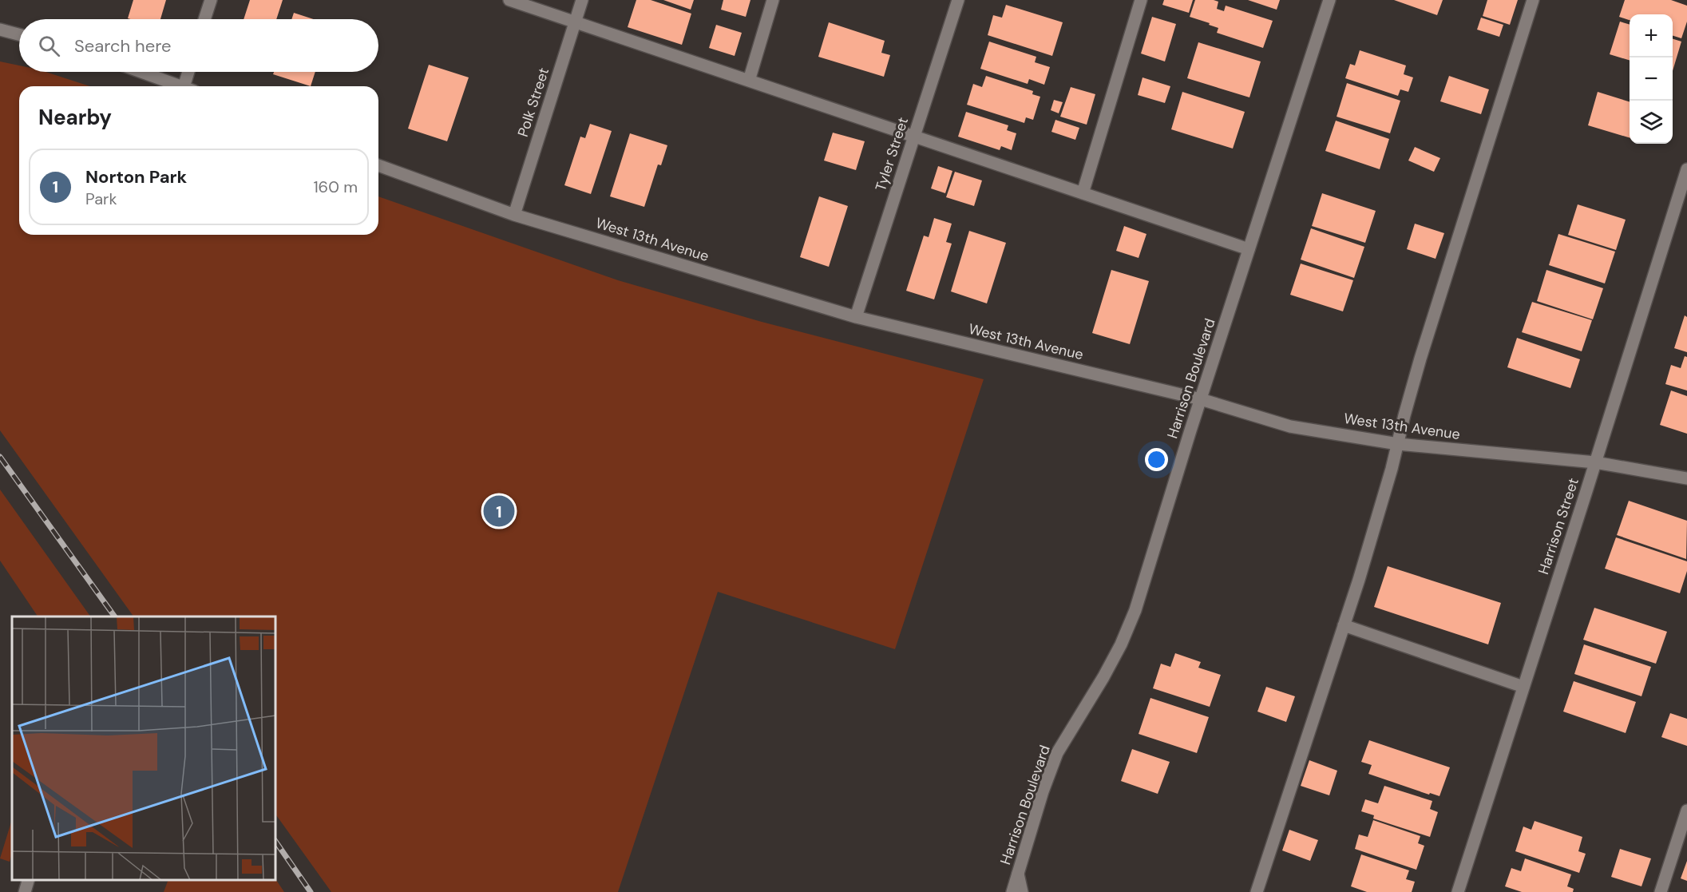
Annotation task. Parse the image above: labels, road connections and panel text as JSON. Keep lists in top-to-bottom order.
{
  "streets": {
    "street": [
      "Polk Street",
      "Tyler Street",
      "West 13th Avenue",
      "Harrison Boulevard",
      "Harrison Street"
    ]
  },
  "crossings": [
    ["Polk Street", "West 13th Avenue"],
    ["Tyler Street", "West 13th Avenue"],
    ["West 13th Avenue", "Harrison Boulevard"],
    ["West 13th Avenue", "Harrison Street"]
  ],
  "page": {
    "map_buttons": ["+", "−"],
    "search": "Search here",
    "heading": "Nearby",
    "list": [
      {
        "mark": "1",
        "name": "Norton Park",
        "note": "Park",
        "value": "160 m"
      }
    ],
    "pins": "1"
  }
}
